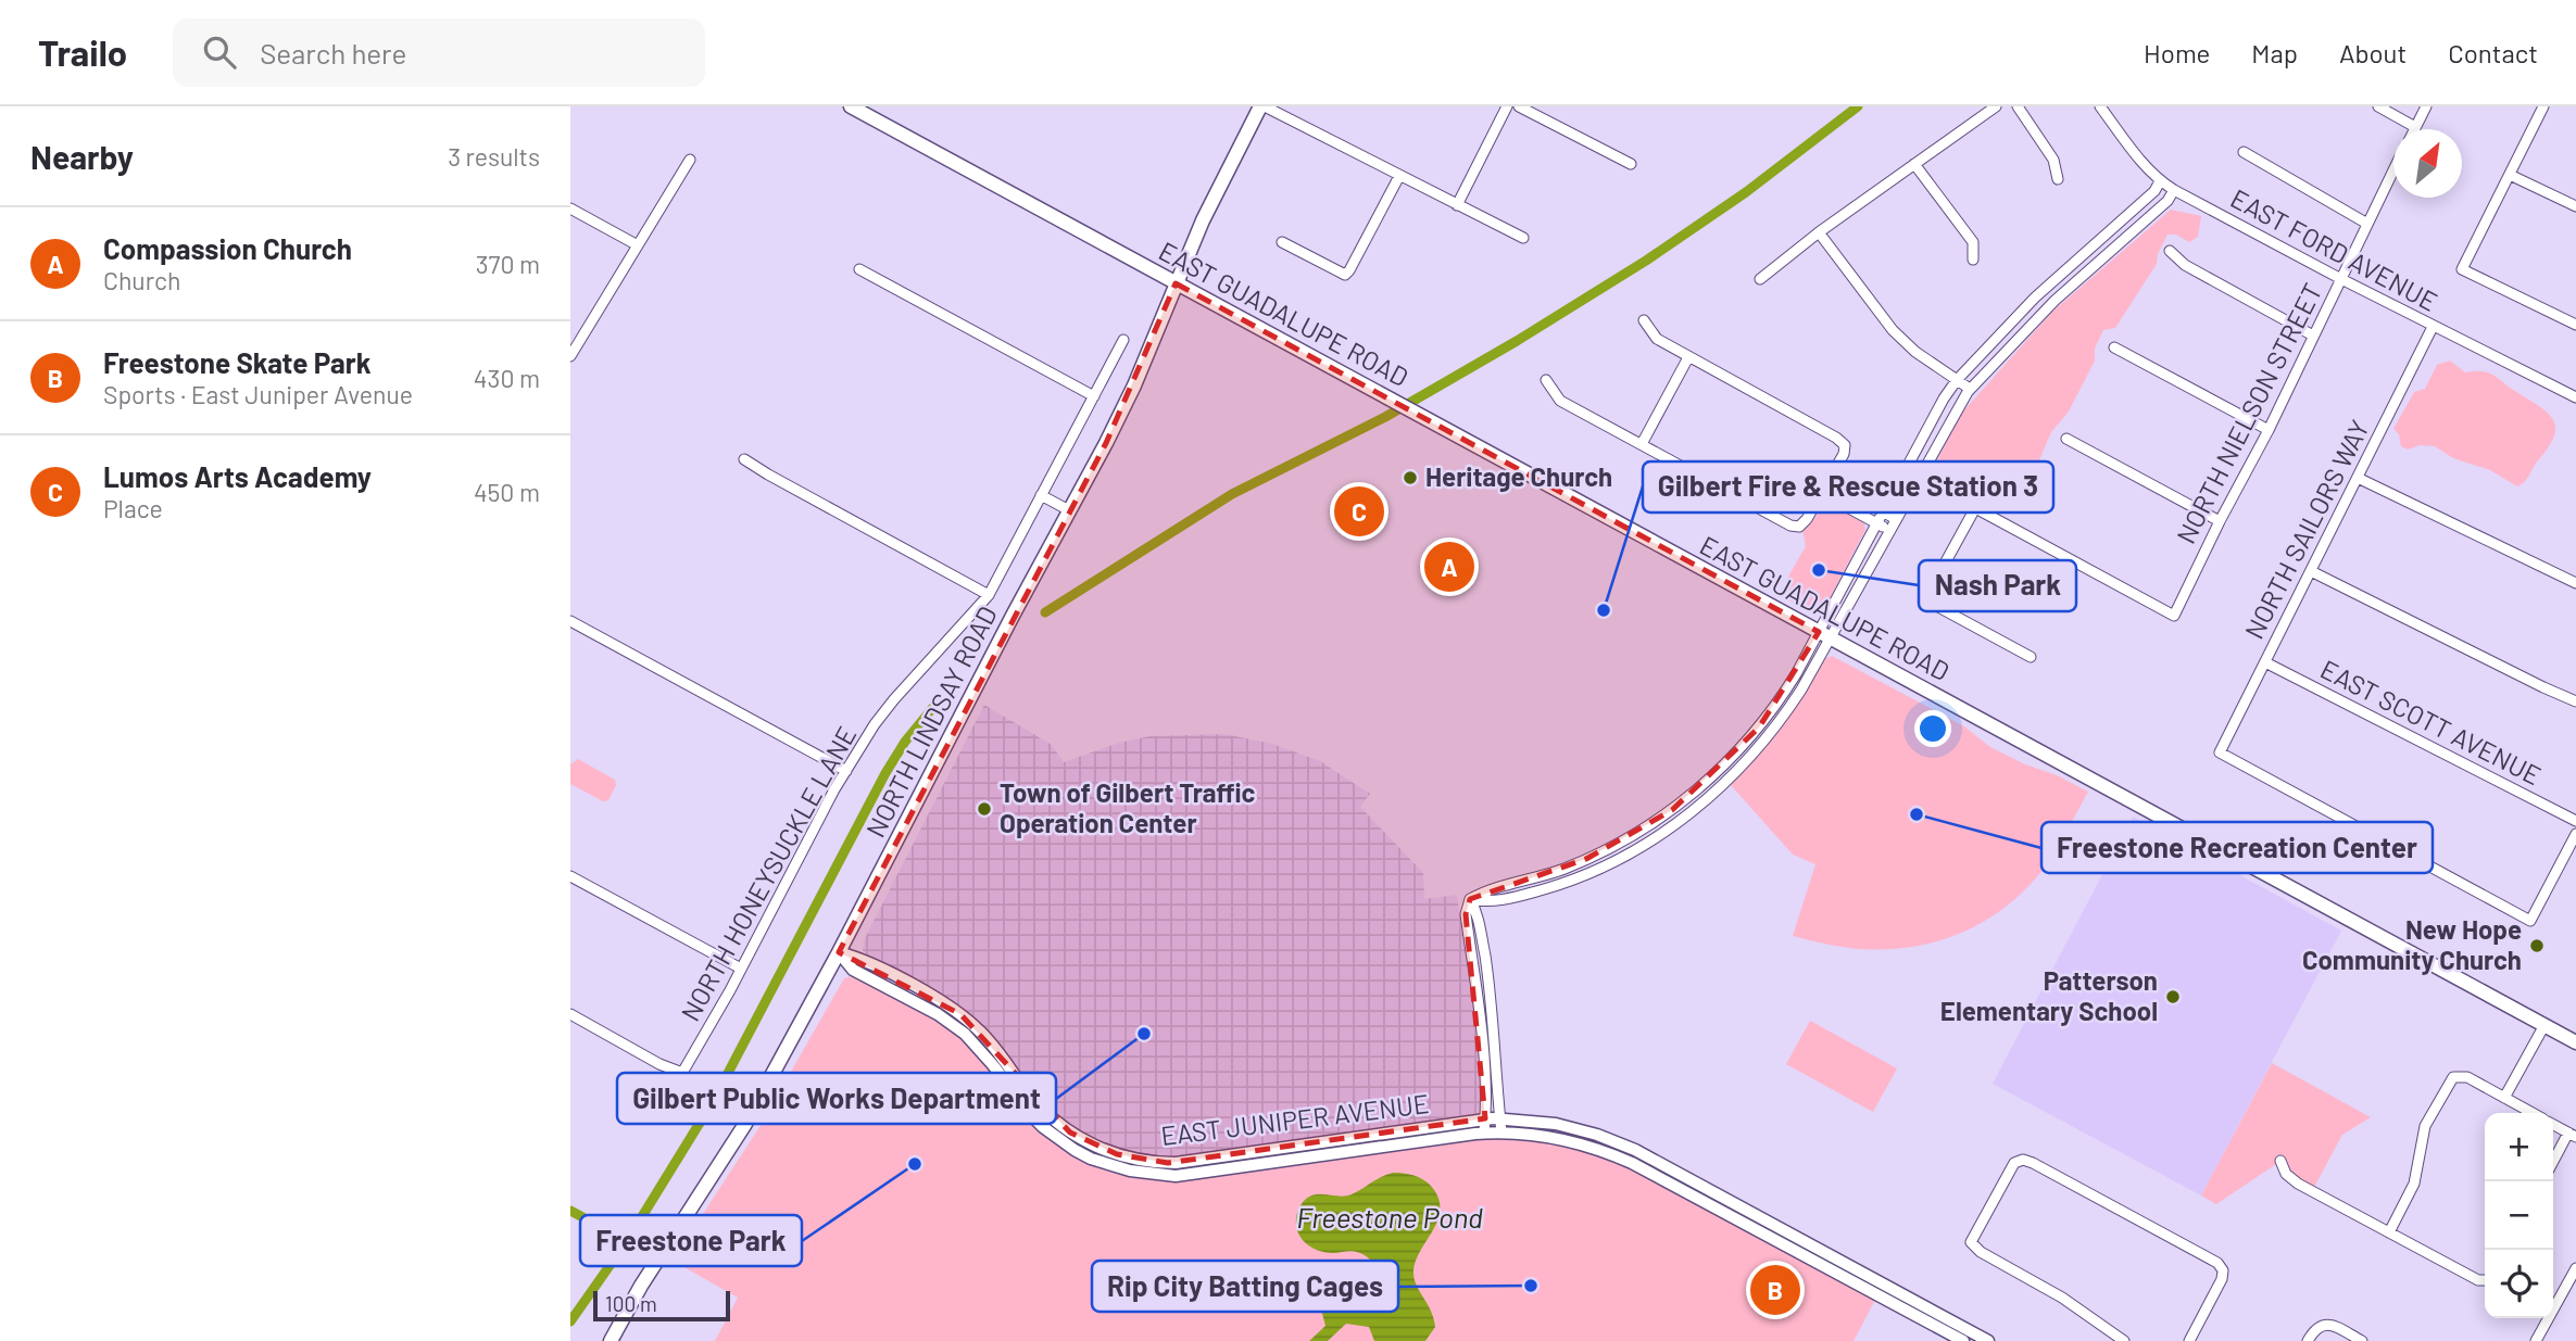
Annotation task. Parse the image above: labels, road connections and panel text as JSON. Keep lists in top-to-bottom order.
{
  "streets": {
    "main road": ["EAST GUADALUPE ROAD", "NORTH LINDSAY ROAD"],
    "street": [
      "EAST FORD AVENUE",
      "NORTH NIELSON STREET",
      "NORTH SAILORS WAY",
      "EAST SCOTT AVENUE",
      "NORTH HONEYSUCKLE LANE",
      "EAST JUNIPER AVENUE"
    ]
  },
  "crossings": [
    ["EAST FORD AVENUE", "NORTH NIELSON STREET"],
    ["EAST FORD AVENUE", "NORTH SAILORS WAY"],
    ["EAST GUADALUPE ROAD", "NORTH LINDSAY ROAD"],
    ["NORTH SAILORS WAY", "EAST SCOTT AVENUE"],
    ["NORTH LINDSAY ROAD", "EAST JUNIPER AVENUE"]
  ],
  "water": ["Freestone Pond"],
  "places": [
    "Heritage Church",
    "Nash Park",
    "Gilbert Fire & Rescue Station 3",
    "Town of Gilbert Traffic Operation Center",
    "Freestone Recreation Center",
    "New Hope Community Church",
    "Patterson Elementary School",
    "Gilbert Public Works Department",
    "Freestone Park",
    "Rip City Batting Cages"
  ],
  "scale_bar": "100 m",
  "north": "top right",
  "page": {
    "header": "Trailo",
    "search": "Search here",
    "nav": [
      "Home",
      "Map",
      "About",
      "Contact"
    ],
    "heading": ["Nearby", "3 results"],
    "list": [
      {
        "mark": "A",
        "name": "Compassion Church",
        "note": "Church",
        "value": "370 m"
      },
      {
        "mark": "B",
        "name": "Freestone Skate Park",
        "note": "Sports · East Juniper Avenue",
        "value": "430 m"
      },
      {
        "mark": "C",
        "name": "Lumos Arts Academy",
        "note": "Place",
        "value": "450 m"
      }
    ],
    "pins": ["C", "A", "B"],
    "map_buttons": ["+", "−"],
    "scale": "100 m"
  }
}
